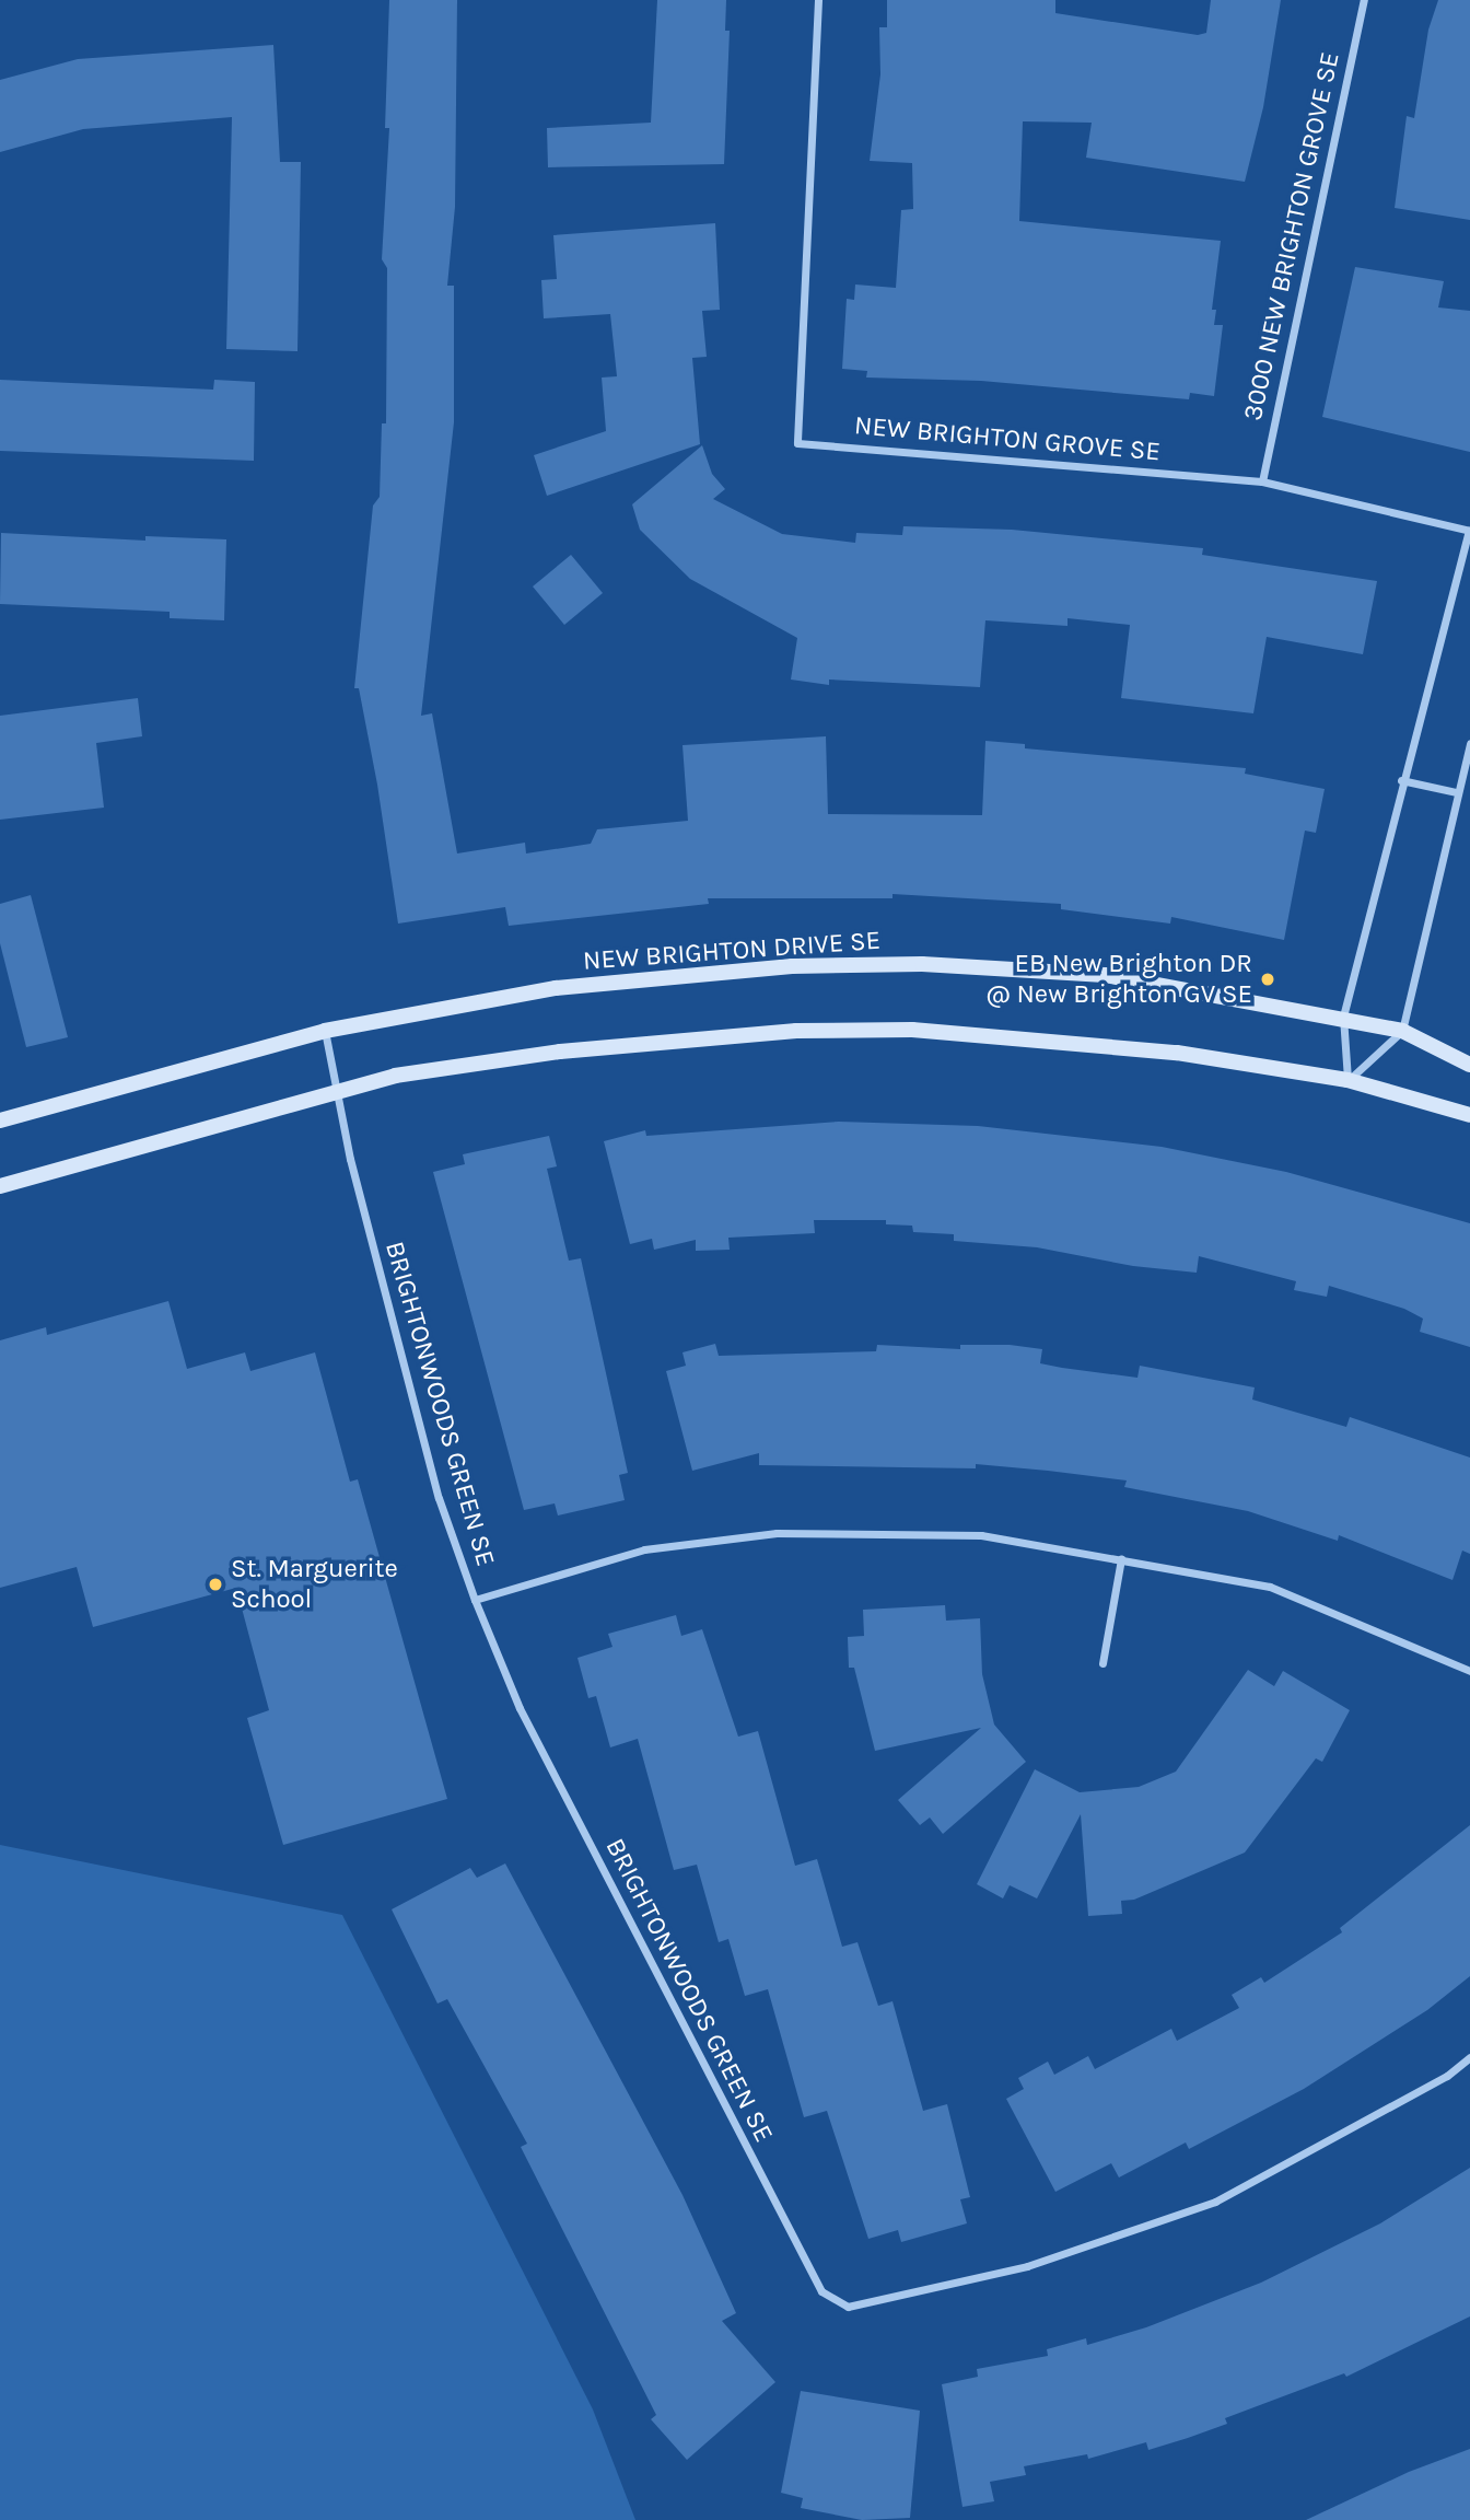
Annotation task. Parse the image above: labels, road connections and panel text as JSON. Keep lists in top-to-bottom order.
{
  "streets": {
    "street": [
      "3000 NEW BRIGHTON GROVE SE",
      "NEW BRIGHTON GROVE SE",
      "NEW BRIGHTON DRIVE SE",
      "BRIGHTONWOODS GREEN SE"
    ]
  },
  "crossings": [
    ["3000 NEW BRIGHTON GROVE SE", "NEW BRIGHTON GROVE SE"],
    ["NEW BRIGHTON GROVE SE", "NEW BRIGHTON DRIVE SE"],
    ["NEW BRIGHTON DRIVE SE", "BRIGHTONWOODS GREEN SE"]
  ],
  "places": ["EB New Brighton DR @ New Brighton GV SE", "St. Marguerite School"]
}
